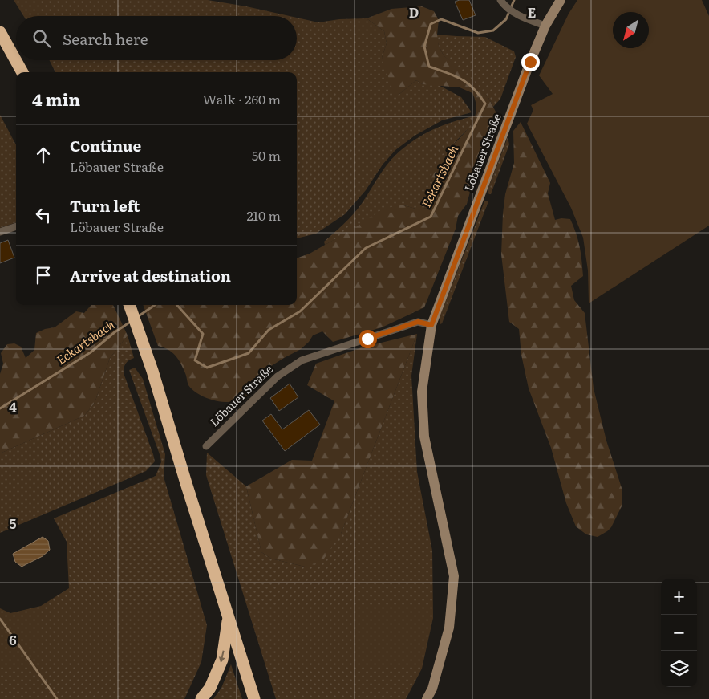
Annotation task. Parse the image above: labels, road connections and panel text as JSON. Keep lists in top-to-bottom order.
{
  "streets": {
    "main road": ["Löbauer Straße"]
  },
  "water": ["Eckartsbach"],
  "north": "bottom left",
  "page": {
    "search": "Search here",
    "heading": ["4 min", "Walk · 260 m"],
    "list": [
      ["Continue", "Löbauer Straße", "50 m"],
      ["Turn left", "Löbauer Straße", "210 m"],
      "Arrive at destination"
    ],
    "map_buttons": ["+", "−"]
  },
  "grid": {
    "columns": ["D", "E"],
    "rows": ["4", "5", "6"]
  }
}
